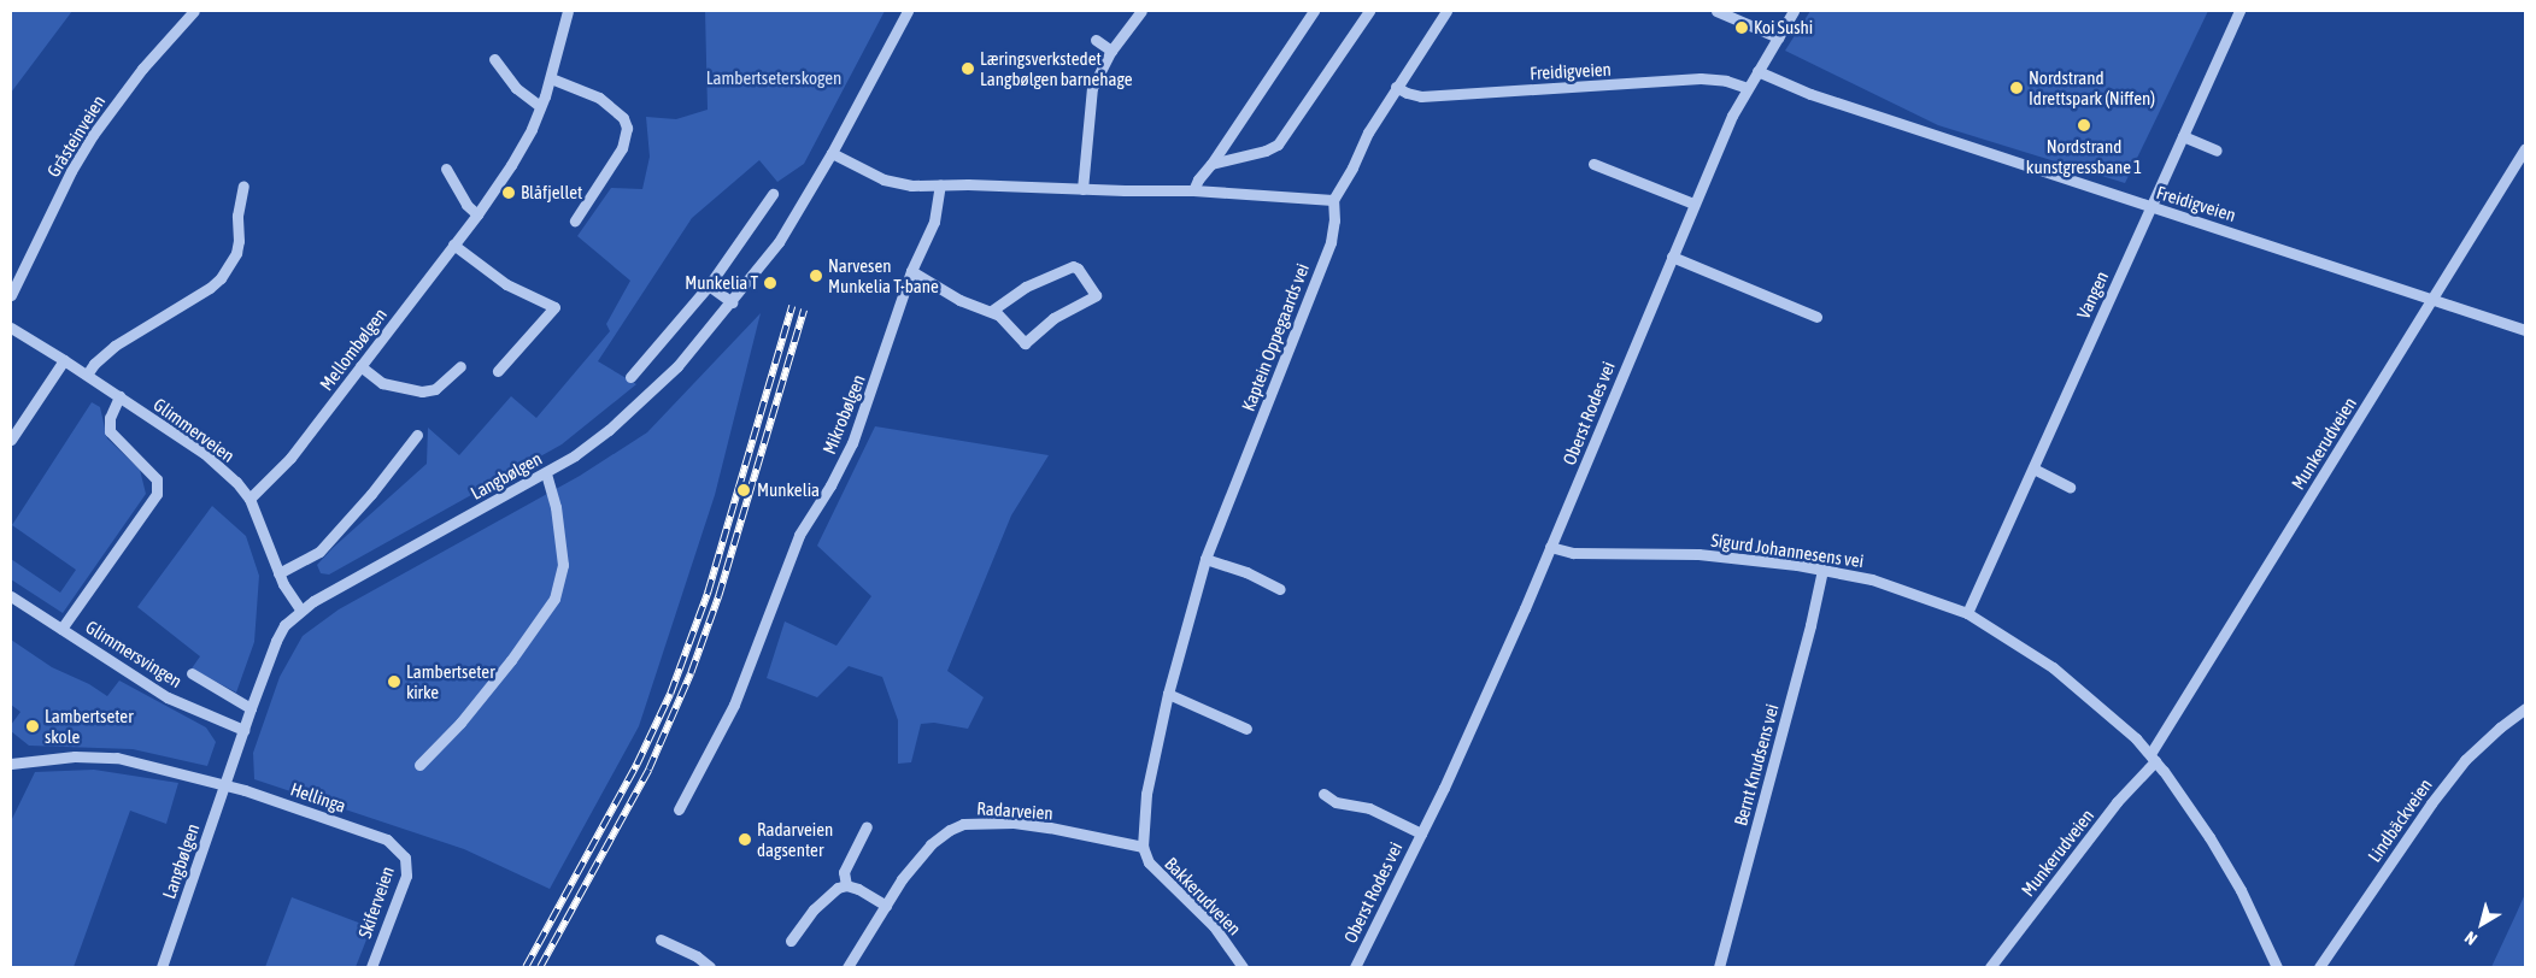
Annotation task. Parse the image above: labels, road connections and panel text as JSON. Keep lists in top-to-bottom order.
{
  "streets": {
    "street": [
      "Freidigveien",
      "Gråsteinveien",
      "Vangen",
      "Kaptein Oppegaards vei",
      "Mellombølgen",
      "Oberst Rodes vei",
      "Mikrobølgen",
      "Glimmerveien",
      "Munkerudveien",
      "Langbølgen",
      "Sigurd Johannesens vei",
      "Glimmersvingen",
      "Bernt Knudsens vei",
      "Hellinga",
      "Radarveien",
      "Lindbäckveien",
      "Bakkerudveien",
      "Skiferveien"
    ]
  },
  "crossings": [
    ["Freidigveien", "Vangen"],
    ["Freidigveien", "Kaptein Oppegaards vei"],
    ["Freidigveien", "Oberst Rodes vei"],
    ["Freidigveien", "Munkerudveien"],
    ["Vangen", "Sigurd Johannesens vei"],
    ["Kaptein Oppegaards vei", "Radarveien"],
    ["Kaptein Oppegaards vei", "Bakkerudveien"],
    ["Mellombølgen", "Glimmerveien"],
    ["Oberst Rodes vei", "Sigurd Johannesens vei"],
    ["Glimmerveien", "Langbølgen"],
    ["Munkerudveien", "Sigurd Johannesens vei"],
    ["Langbølgen", "Glimmersvingen"],
    ["Langbølgen", "Hellinga"],
    ["Sigurd Johannesens vei", "Bernt Knudsens vei"],
    ["Hellinga", "Skiferveien"],
    ["Radarveien", "Bakkerudveien"]
  ],
  "parks": ["Lambertseterskogen"],
  "places": [
    "Koi Sushi",
    "Læringsverkstedet Langbølgen barnehage",
    "Nordstrand Idrettspark (Niffen)",
    "Nordstrand kunstgressbane 1",
    "Blåfjellet",
    "Narvesen Munkelia T-bane",
    "Munkelia T",
    "Munkelia",
    "Lambertseter kirke",
    "Lambertseter skole",
    "Radarveien dagsenter"
  ],
  "north": "bottom left"
}
